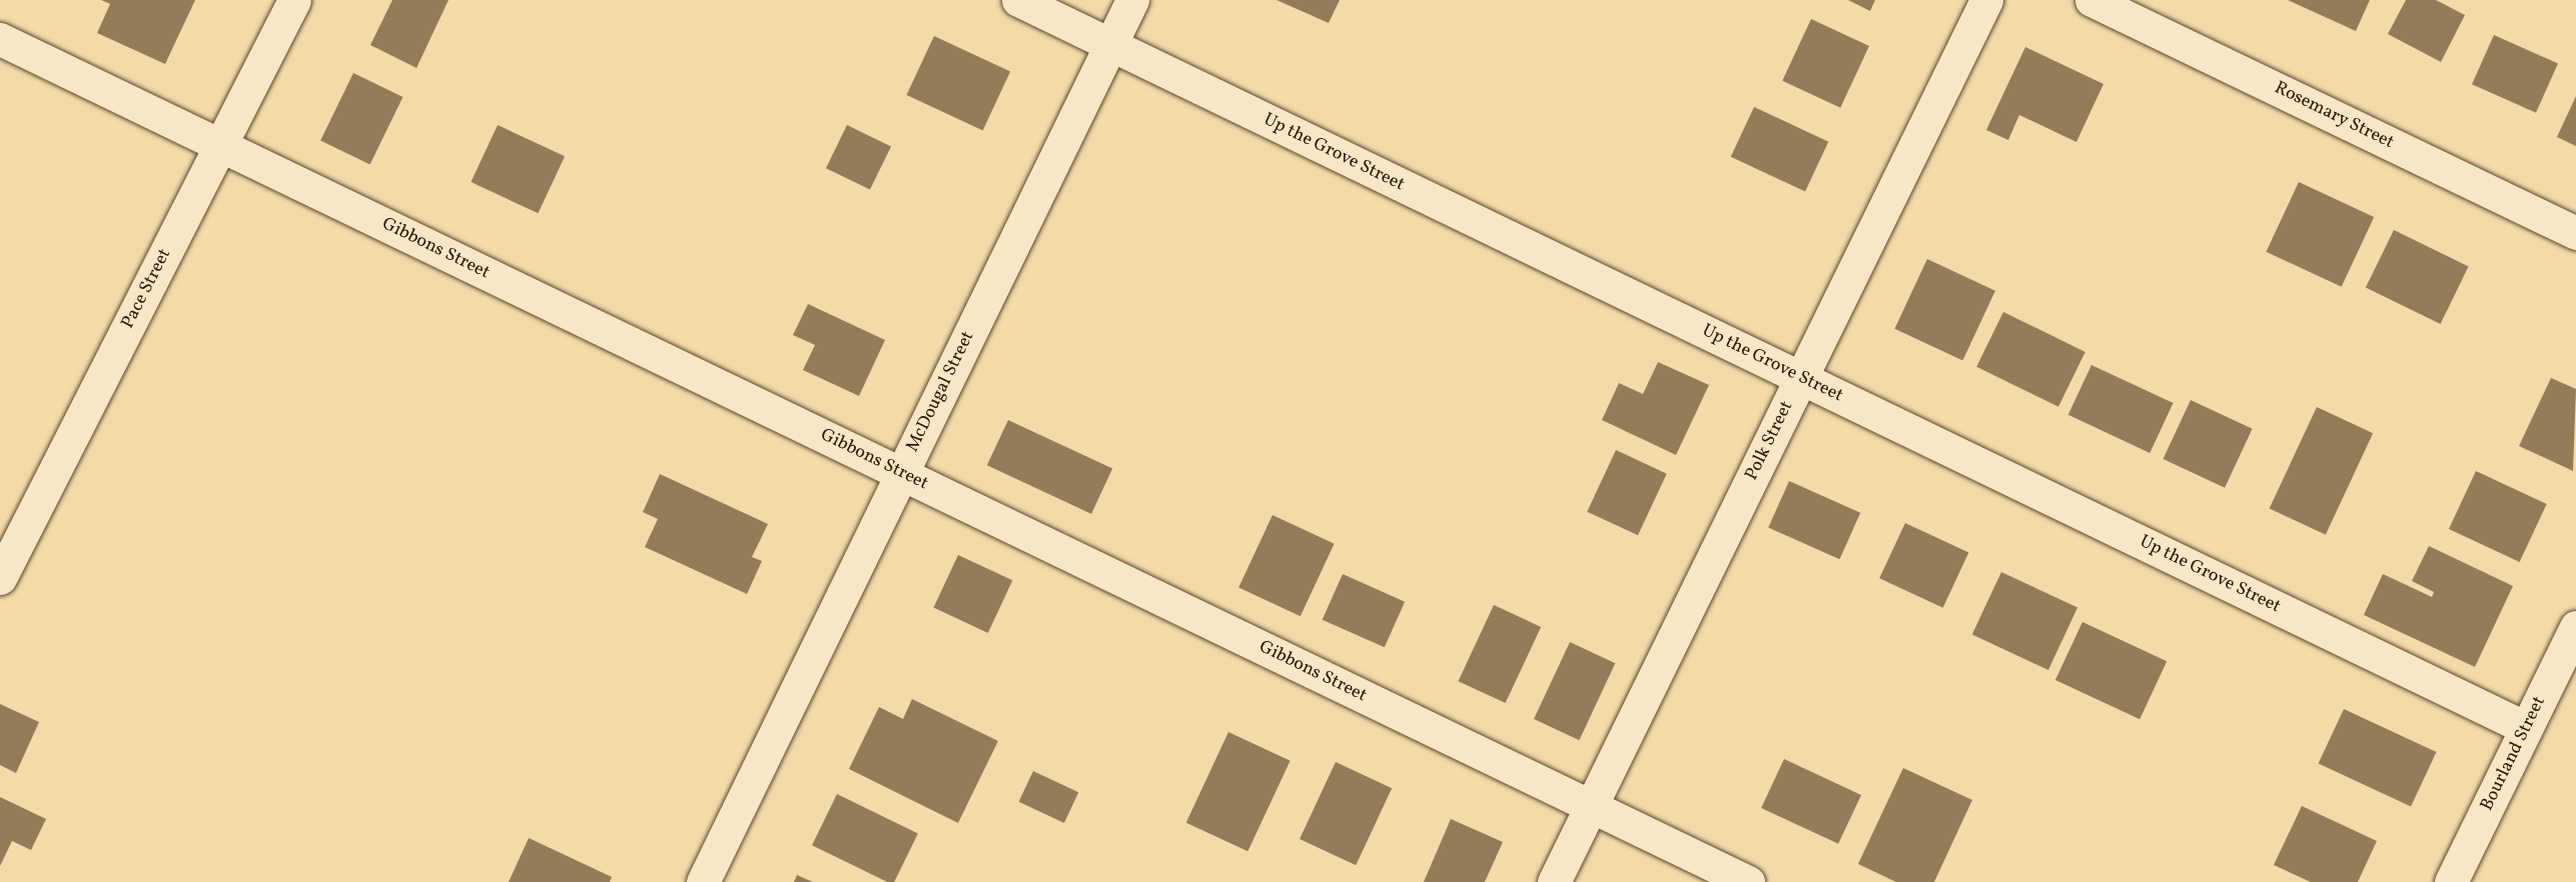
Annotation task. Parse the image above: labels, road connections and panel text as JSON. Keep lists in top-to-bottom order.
{
  "streets": {
    "street": [
      "Rosemary Street",
      "Up the Grove Street",
      "Gibbons Street",
      "Pace Street",
      "McDougal Street",
      "Polk Street",
      "Bourland Street"
    ]
  },
  "crossings": [
    ["Up the Grove Street", "McDougal Street"],
    ["Up the Grove Street", "Polk Street"],
    ["Up the Grove Street", "Bourland Street"],
    ["Gibbons Street", "Pace Street"],
    ["Gibbons Street", "McDougal Street"],
    ["Gibbons Street", "Polk Street"]
  ]
}
